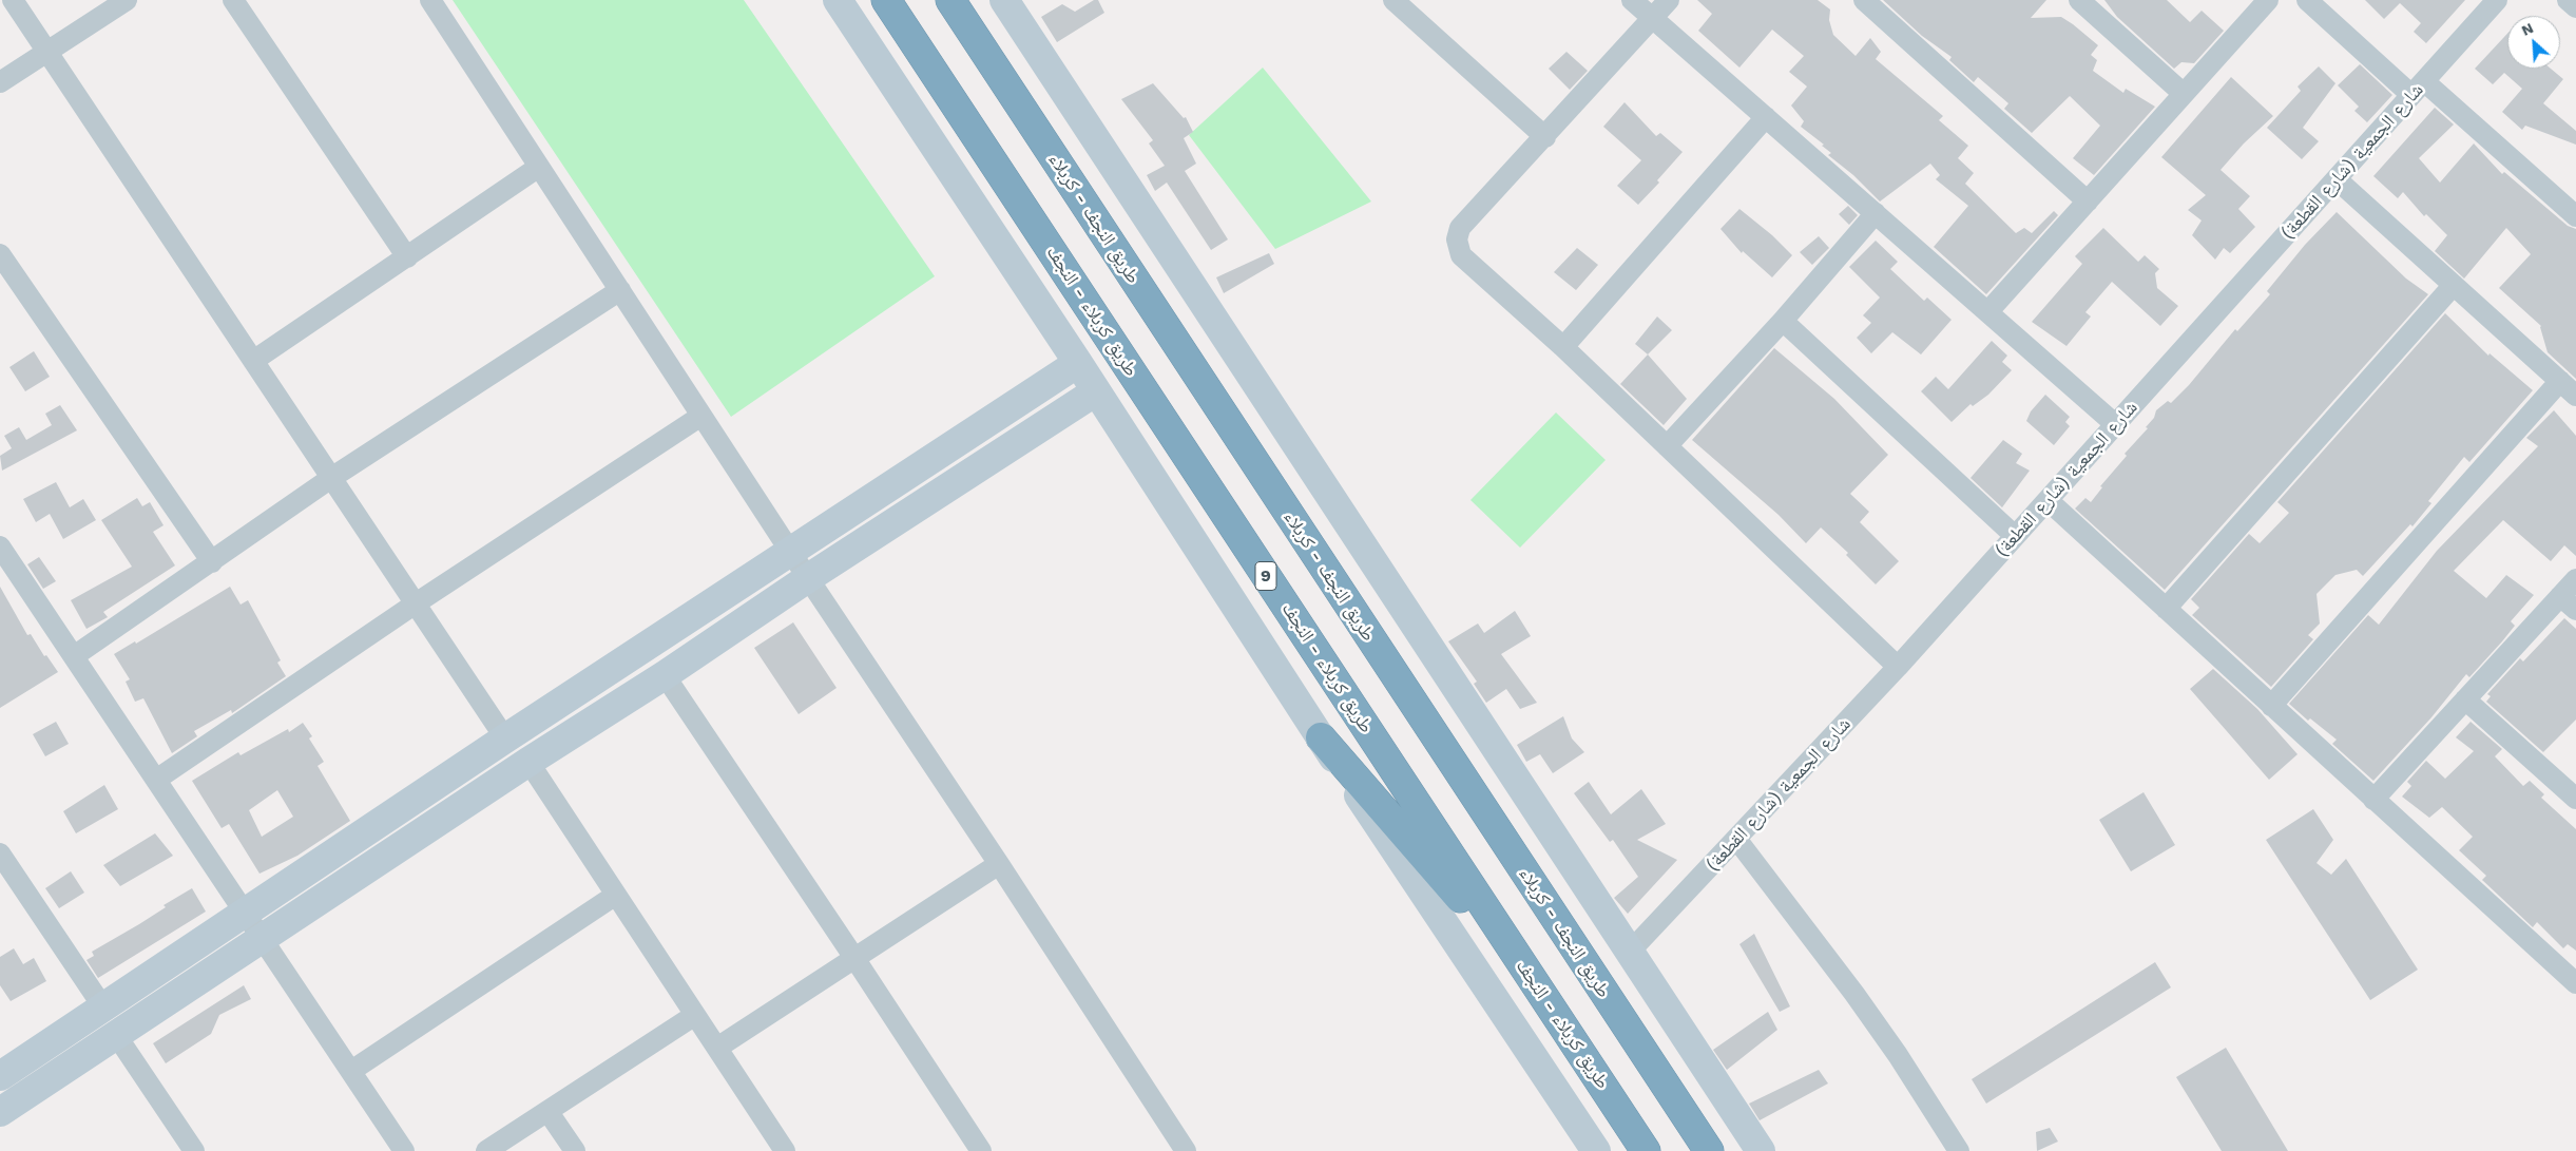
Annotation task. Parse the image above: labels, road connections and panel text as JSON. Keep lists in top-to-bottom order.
{
  "streets": {
    "highway": ["طريق النجف - کربلاء", "طريق کربلاء - النجف", "9"],
    "street": ["شارع الجمعية (شارع القطعة)"]
  },
  "north": "top left"
}
